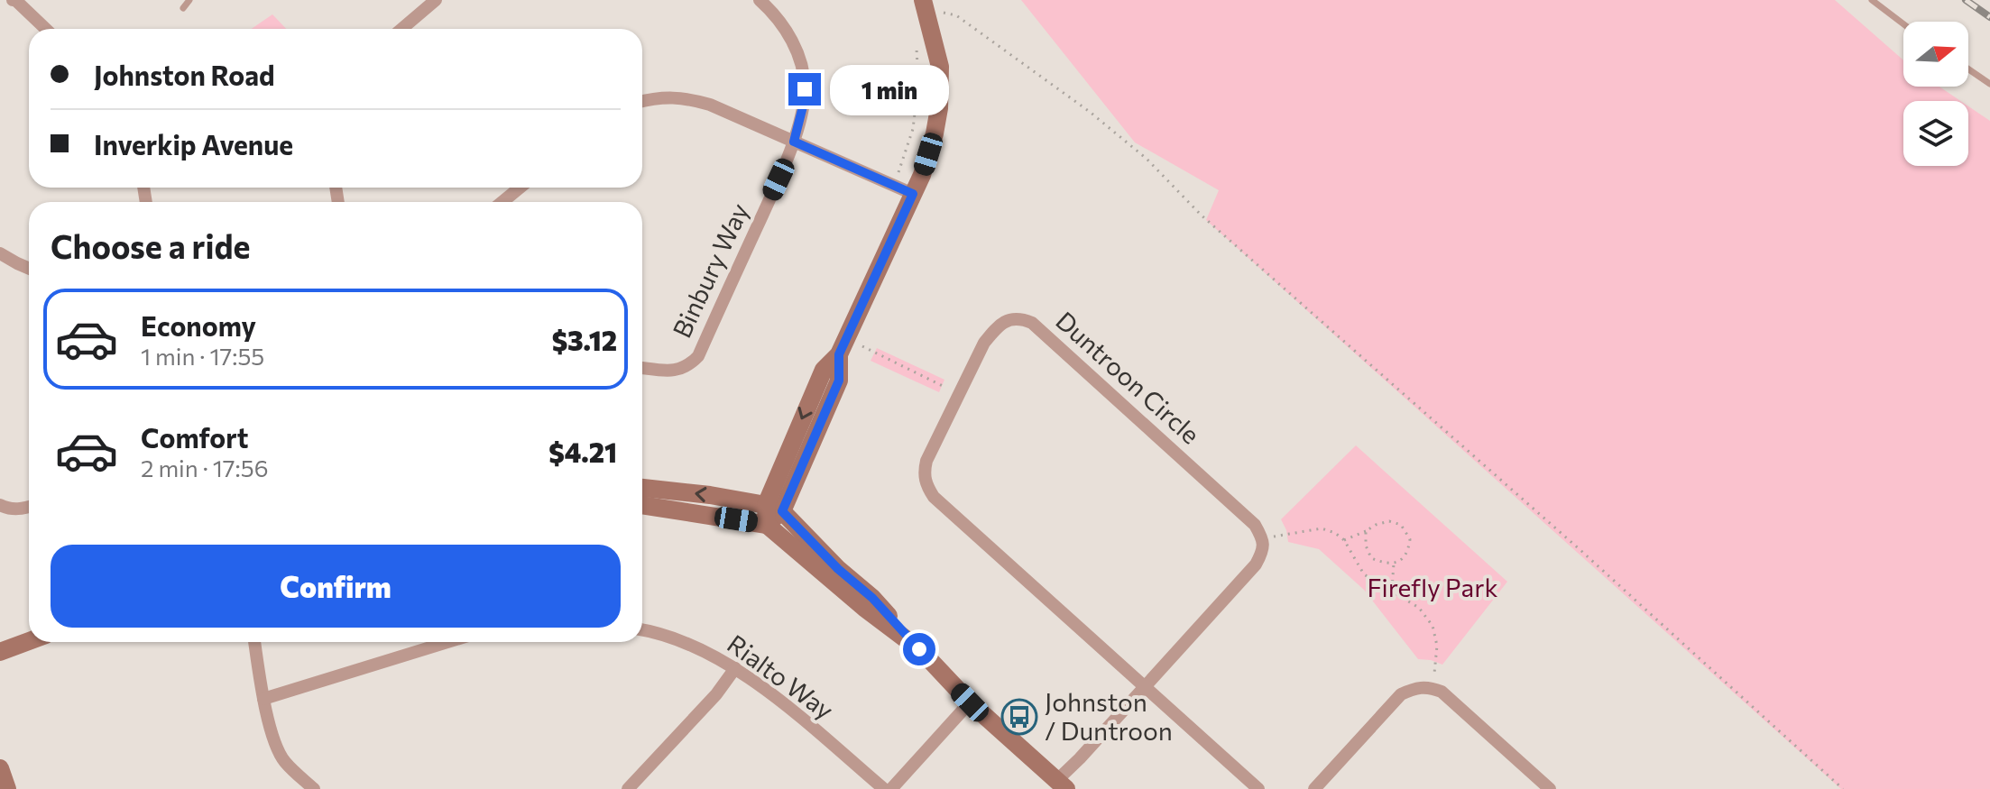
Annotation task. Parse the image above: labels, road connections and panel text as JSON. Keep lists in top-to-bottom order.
{
  "streets": {
    "street": ["Binbury Way", "Duntroon Circle", "Rialto Way"]
  },
  "parks": ["Firefly Park"],
  "places": {
    "bus stop": ["Johnston / Duntroon"]
  },
  "north": "right",
  "page": {
    "banner": ["Johnston Road", "Inverkip Avenue"],
    "bubble": "1 min",
    "heading": "Choose a ride",
    "list": [
      {
        "name": "Economy",
        "note": "1 min · 17:55",
        "value": "$3.12"
      },
      {
        "name": "Comfort",
        "note": "2 min · 17:56",
        "value": "$4.21"
      }
    ],
    "buttons": "Confirm"
  }
}
